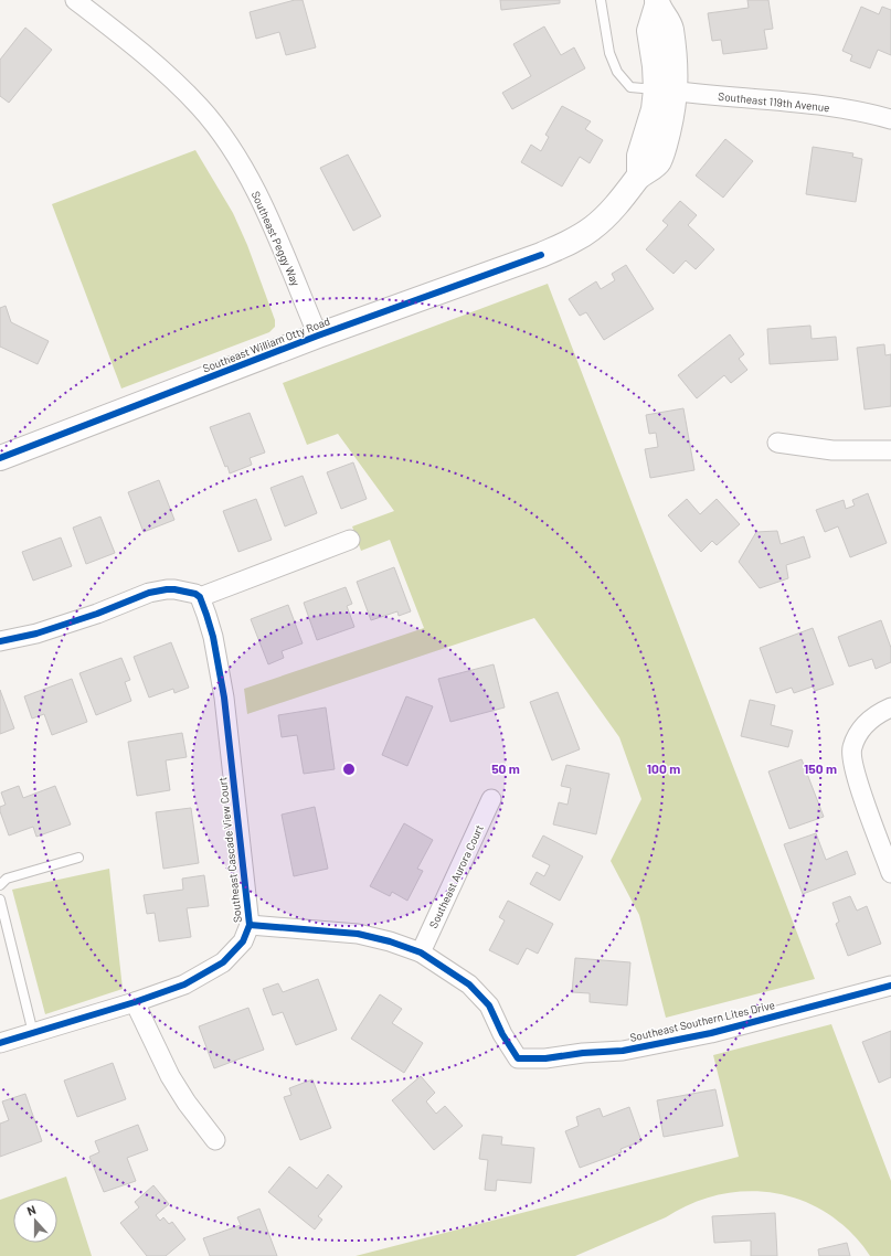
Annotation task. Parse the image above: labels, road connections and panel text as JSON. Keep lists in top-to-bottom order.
{
  "streets": {
    "street": [
      "Southeast 119th Avenue",
      "Southeast Peggy Way",
      "Southeast William Otty Road",
      "Southeast Cascade View Court",
      "Southeast Aurora Court",
      "Southeast Southern Lites Drive"
    ]
  },
  "crossings": [
    ["Southeast 119th Avenue", "Southeast William Otty Road"],
    ["Southeast Peggy Way", "Southeast William Otty Road"],
    ["Southeast Cascade View Court", "Southeast Southern Lites Drive"],
    ["Southeast Aurora Court", "Southeast Southern Lites Drive"]
  ],
  "north": "top",
  "rings": ["50 m", "100 m", "150 m"]
}
